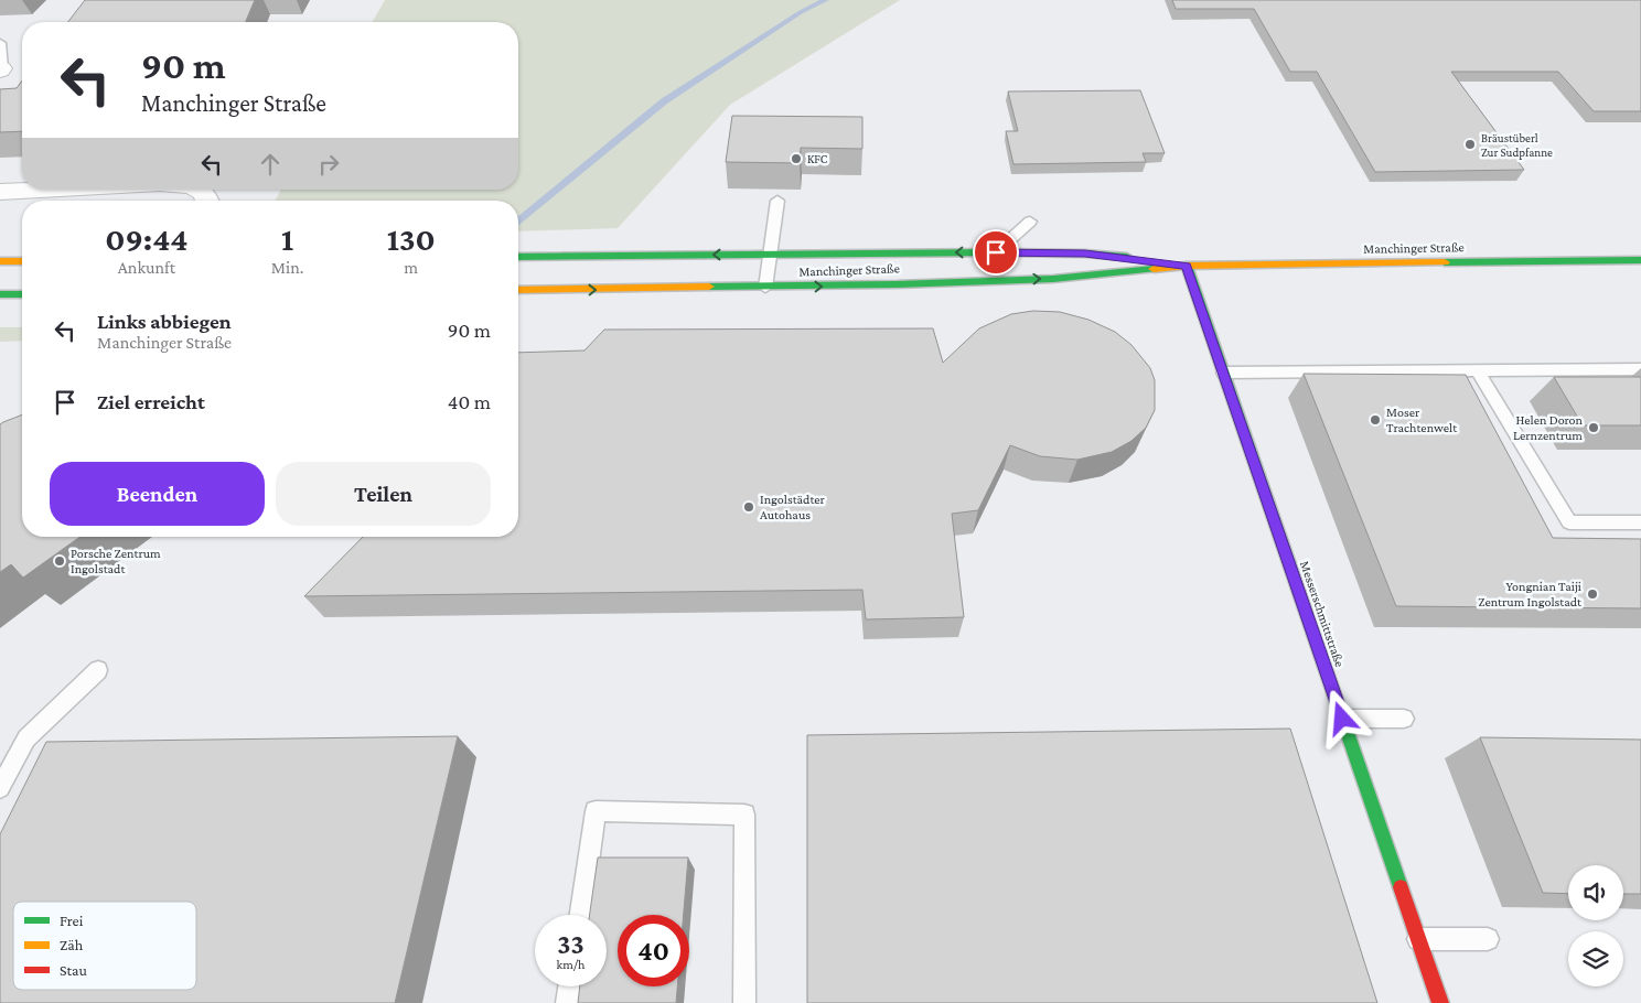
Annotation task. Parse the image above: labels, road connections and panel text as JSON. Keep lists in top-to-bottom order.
{
  "streets": {
    "main road": ["Manchinger Straße", "Messerschmittstraße"]
  },
  "crossings": [
    ["Manchinger Straße", "Messerschmittstraße"]
  ],
  "places": [
    "Bräustüberl Zur Sudpfanne",
    "KFC",
    "Moser Trachtenwelt",
    "Helen Doron Lernzentrum",
    "Ingolstädter Autohaus",
    "Porsche Zentrum Ingolstadt",
    "Yongnian Taiji Zentrum Ingolstadt"
  ],
  "legend": ["Frei", "Zäh", "Stau"],
  "page": {
    "turn": ["90 m", "Manchinger Straße"],
    "eta": [
      "09:44",
      "Ankunft",
      "1",
      "Min.",
      "130",
      "m"
    ],
    "list": [
      {
        "name": "Links abbiegen",
        "note": "Manchinger Straße",
        "value": "90 m"
      },
      {
        "name": "Ziel erreicht",
        "value": "40 m"
      }
    ],
    "buttons": ["Beenden", "Teilen"],
    "speed": "33 km/h",
    "limit": "40"
  }
}
